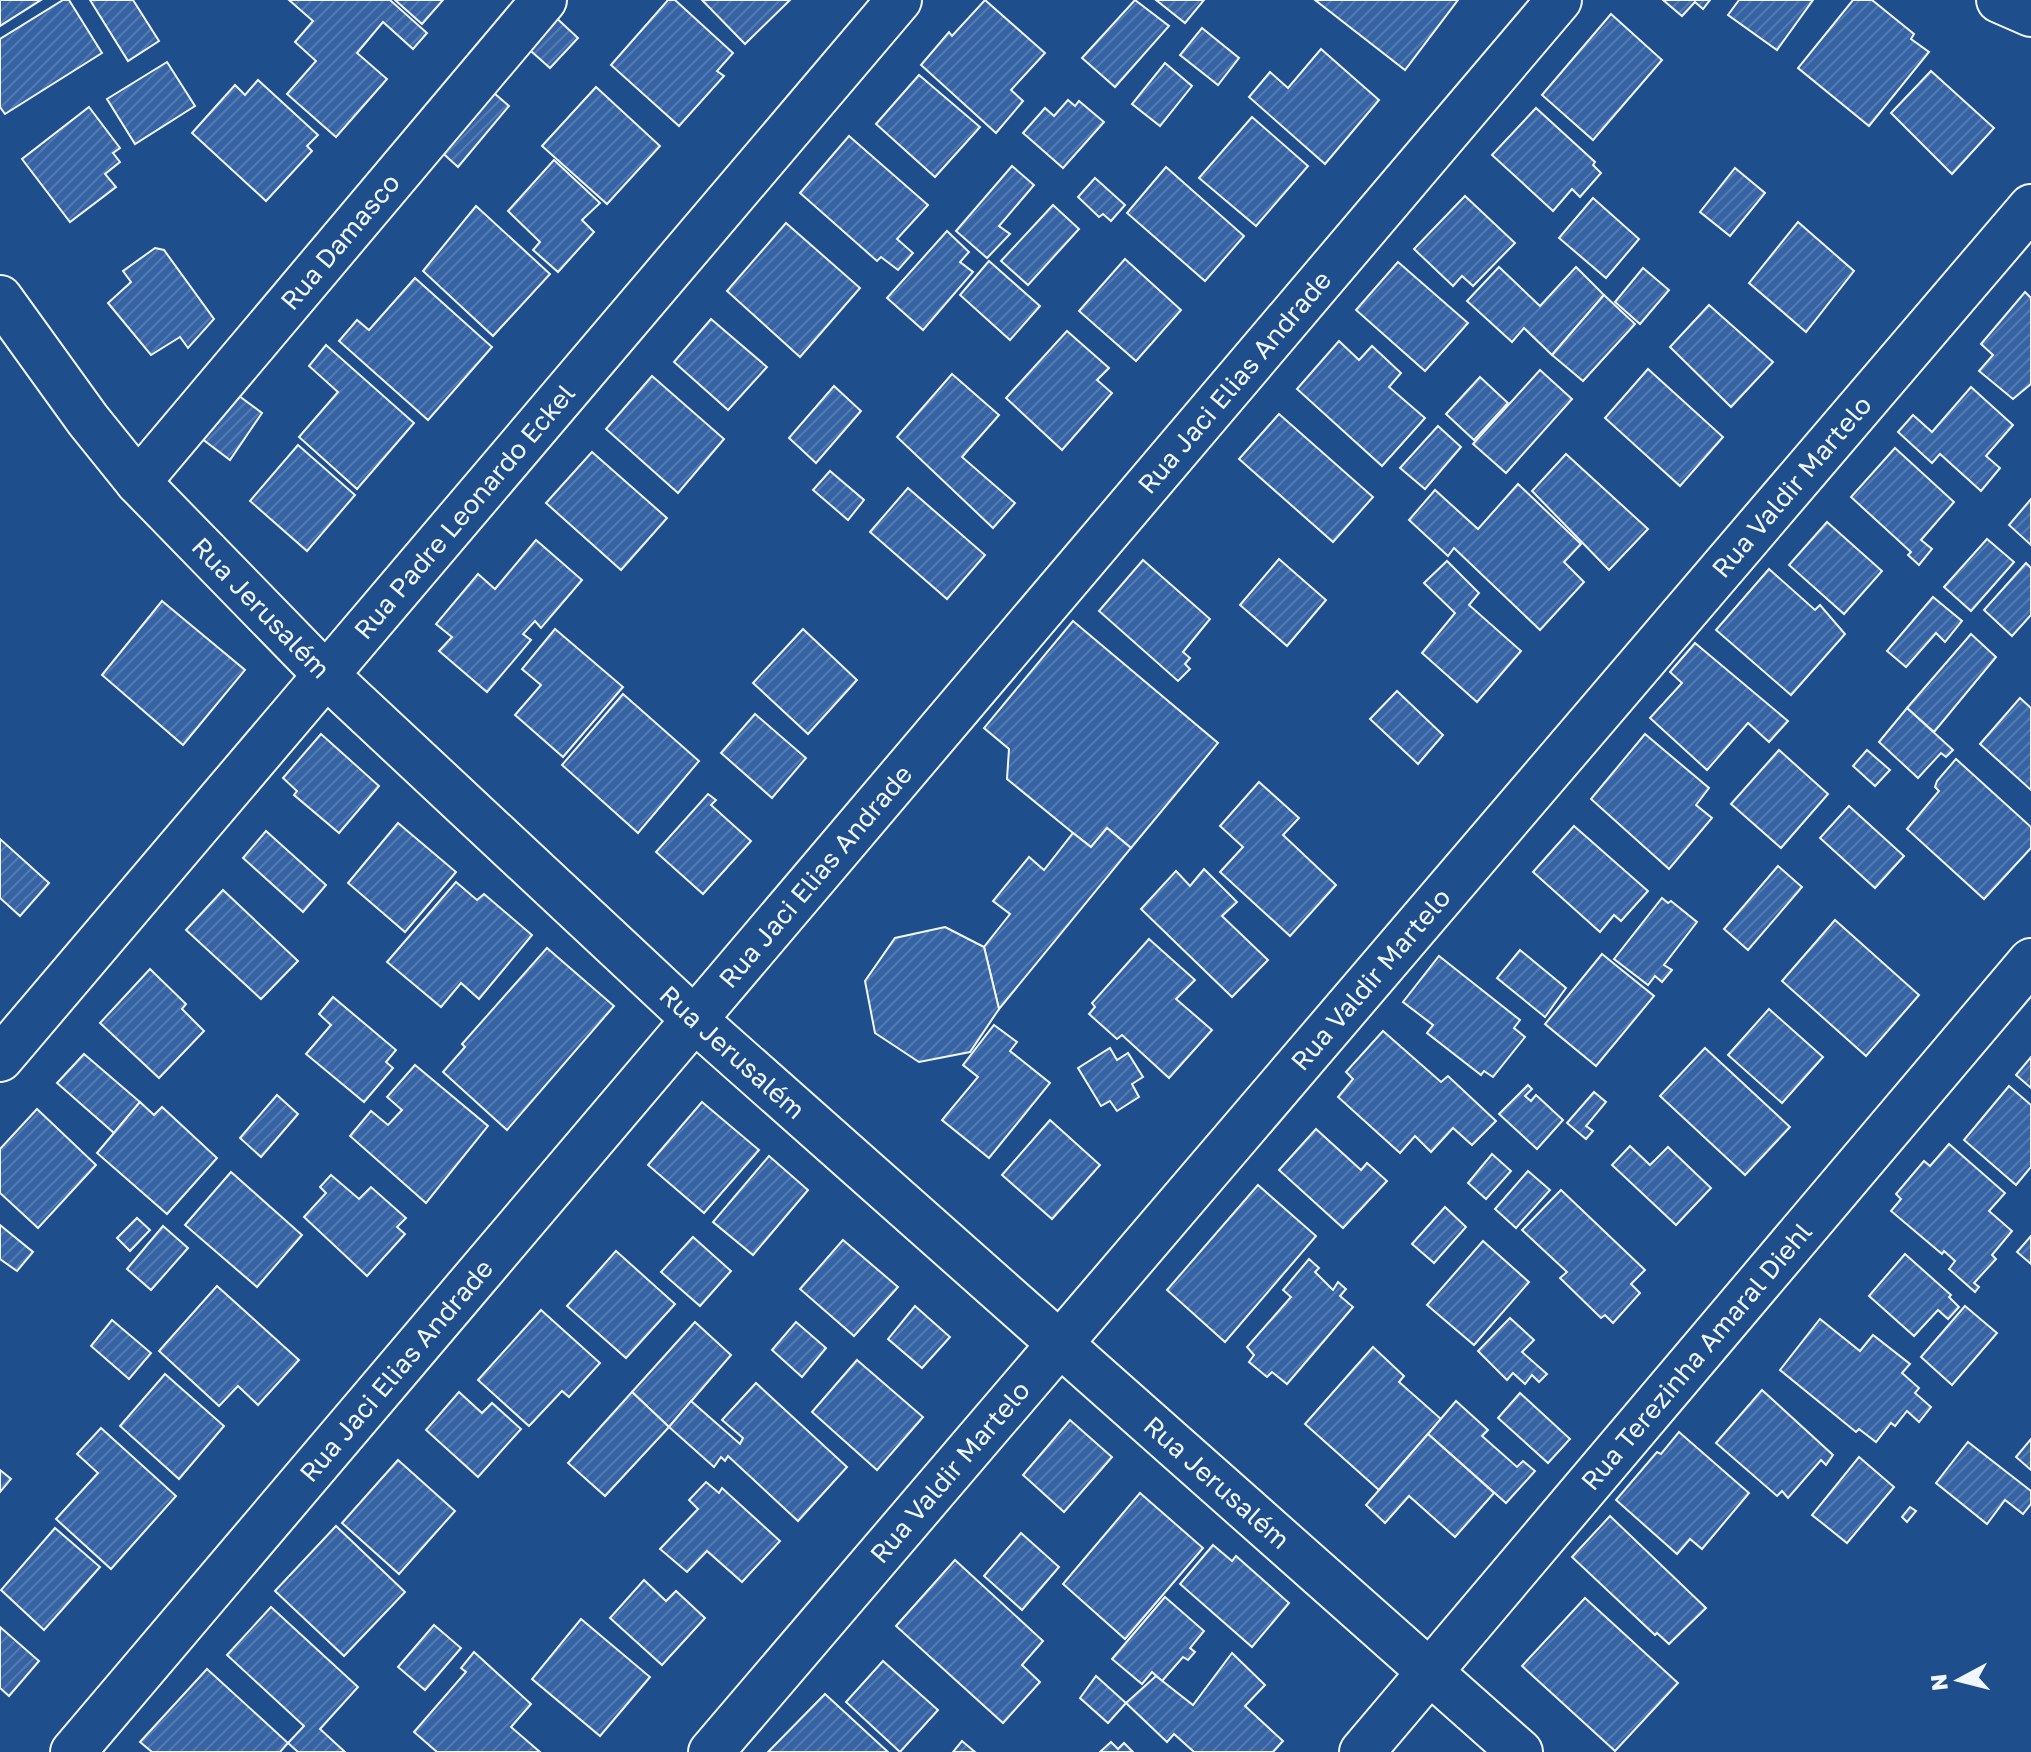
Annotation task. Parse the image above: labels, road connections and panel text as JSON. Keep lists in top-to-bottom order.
{
  "streets": {
    "street": [
      "Rua Damasco",
      "Rua Jaci Elias Andrade",
      "Rua Valdir Martelo",
      "Rua Padre Leonardo Eckel",
      "Rua Jerusalém",
      "Rua Terezinha Amaral Diehl"
    ]
  },
  "crossings": [
    ["Rua Damasco", "Rua Jerusalém"],
    ["Rua Jaci Elias Andrade", "Rua Jerusalém"],
    ["Rua Valdir Martelo", "Rua Jerusalém"],
    ["Rua Padre Leonardo Eckel", "Rua Jerusalém"],
    ["Rua Jerusalém", "Rua Terezinha Amaral Diehl"]
  ],
  "north": "left"
}
